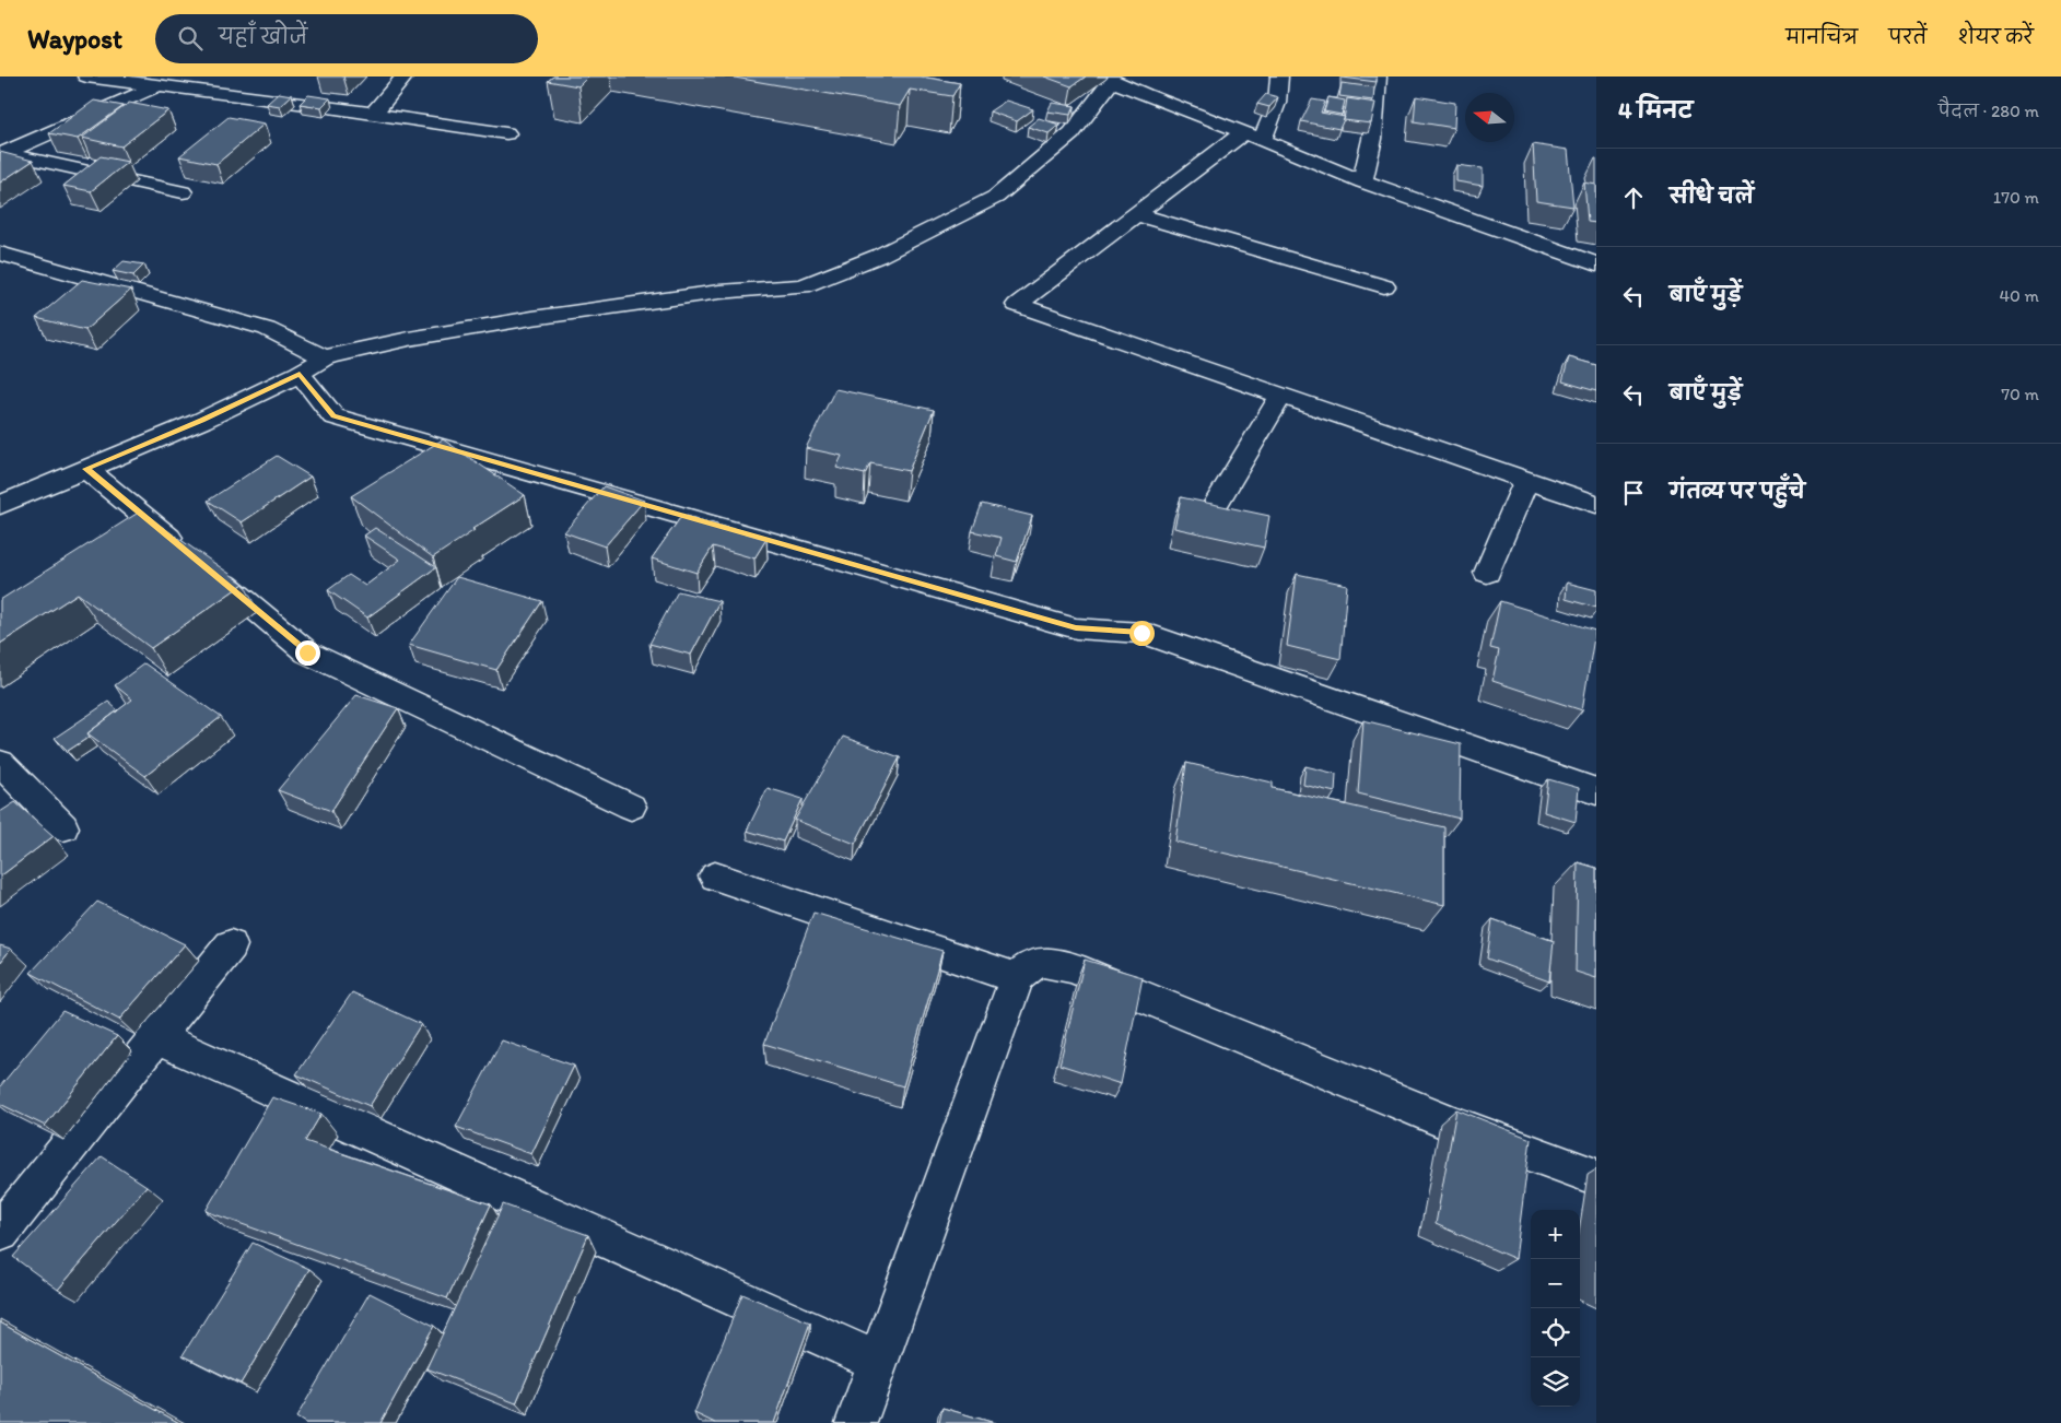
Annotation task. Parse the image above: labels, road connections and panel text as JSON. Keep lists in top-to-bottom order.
{
  "north": "left",
  "page": {
    "header": "Waypost",
    "search": "यहाँ खोजें",
    "nav": ["मानचित्र", "परतें", "शेयर करें"],
    "heading": ["4 मिनट", "पैदल · 280 m"],
    "list": [
      ["सीधे चलें", "170 m"],
      ["बाएँ मुड़ें", "40 m"],
      ["बाएँ मुड़ें", "70 m"],
      "गंतव्य पर पहुँचे"
    ],
    "map_buttons": ["+", "−"]
  }
}
